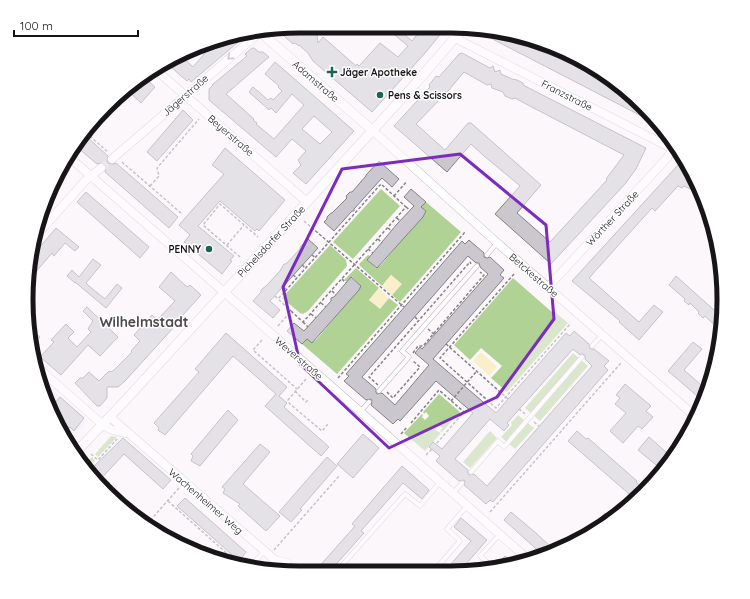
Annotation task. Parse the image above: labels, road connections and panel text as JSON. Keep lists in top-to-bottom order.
{
  "streets": {
    "street": [
      "Adamstraße",
      "Jägerstraße",
      "Franzstraße",
      "Beyerstraße",
      "Wörther Straße",
      "Pichelsdorfer Straße",
      "Betckestraße",
      "Weverstraße",
      "Wachenheimer Weg"
    ]
  },
  "crossings": [
    ["Adamstraße", "Pichelsdorfer Straße"],
    ["Adamstraße", "Betckestraße"],
    ["Jägerstraße", "Beyerstraße"],
    ["Franzstraße", "Pichelsdorfer Straße"],
    ["Beyerstraße", "Pichelsdorfer Straße"],
    ["Wörther Straße", "Betckestraße"],
    ["Pichelsdorfer Straße", "Betckestraße"],
    ["Pichelsdorfer Straße", "Weverstraße"],
    ["Pichelsdorfer Straße", "Wachenheimer Weg"]
  ],
  "one_way": ["Jägerstraße"],
  "districts": ["Wilhelmstadt"],
  "places": {
    "health": ["Jäger Apotheke"],
    "other": ["Pens & Scissors", "PENNY"]
  },
  "scale_bar": "100 m"
}
